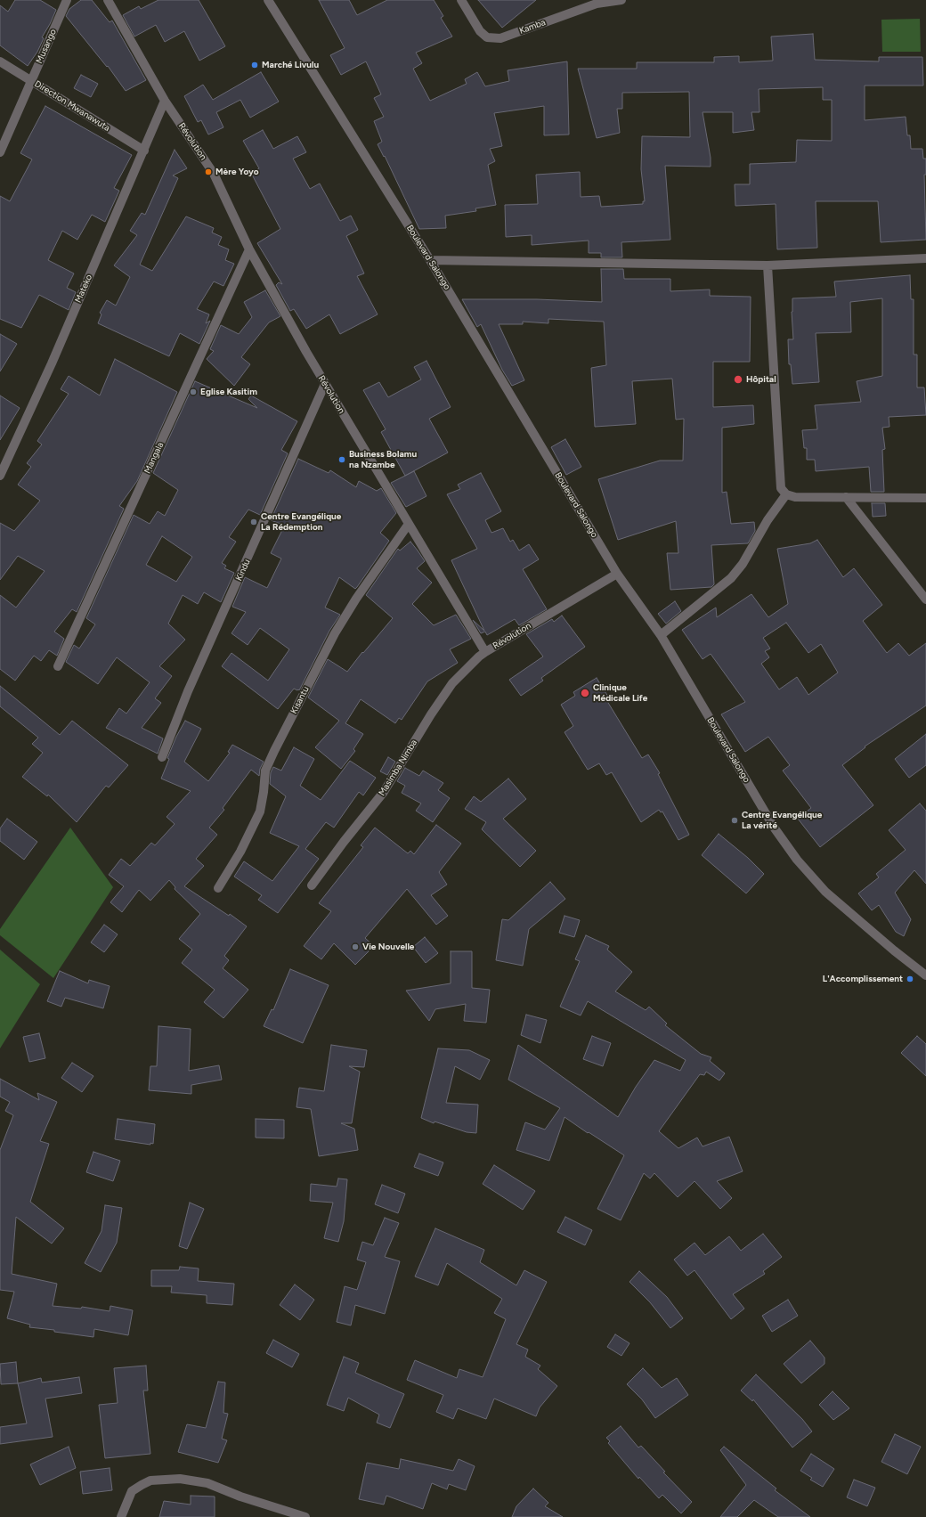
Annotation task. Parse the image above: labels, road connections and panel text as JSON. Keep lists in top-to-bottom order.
{
  "streets": {
    "street": [
      "Kamba",
      "Musango",
      "Direction Mwanawuta",
      "Révolution",
      "Boulevard Salongo",
      "Mateko",
      "Mangala",
      "Kindu",
      "Kisantu",
      "Masimba Nimba"
    ]
  },
  "crossings": [
    ["Musango", "Direction Mwanawuta"],
    ["Direction Mwanawuta", "Mateko"],
    ["Révolution", "Boulevard Salongo"],
    ["Révolution", "Mateko"],
    ["Révolution", "Mangala"],
    ["Révolution", "Kindu"],
    ["Révolution", "Kisantu"],
    ["Révolution", "Masimba Nimba"]
  ],
  "places": [
    "Marché Livulu",
    "Mère Yoyo",
    "Hôpital",
    "Eglise Kasitim",
    "Business Bolamu na Nzambe",
    "Centre Evangélique La Rédemption",
    "Clinique Médicale Life",
    "Centre Evangélique La vérité",
    "Vie Nouvelle",
    "L'Accomplissement"
  ]
}
